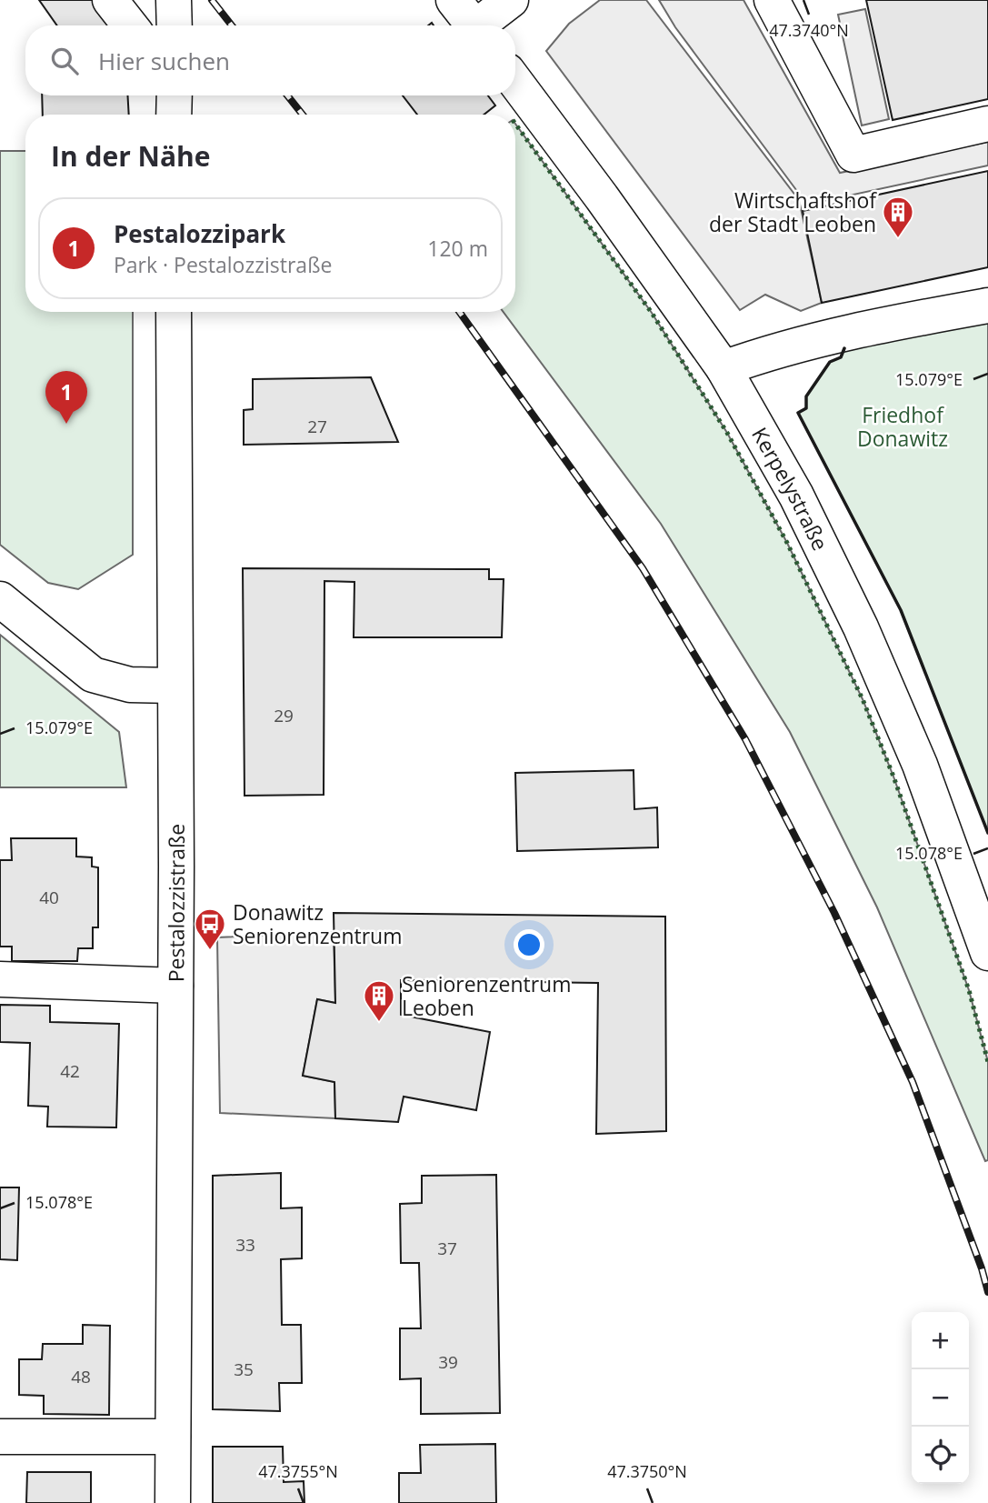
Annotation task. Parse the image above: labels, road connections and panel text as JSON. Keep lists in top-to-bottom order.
{
  "streets": {
    "street": ["Kerpelystraße", "Pestalozzistraße"]
  },
  "parks": ["Friedhof Donawitz"],
  "places": {
    "building": ["Wirtschaftshof der Stadt Leoben", "Seniorenzentrum Leoben"],
    "bus stop": ["Donawitz Seniorenzentrum"]
  },
  "house_numbers": [
    "27",
    "29",
    "40",
    "42",
    "33",
    "37",
    "39",
    "35",
    "48"
  ],
  "page": {
    "search": "Hier suchen",
    "heading": "In der Nähe",
    "list": [
      {
        "mark": "1",
        "name": "Pestalozzipark",
        "note": "Park · Pestalozzistraße",
        "value": "120 m"
      }
    ],
    "pins": "1",
    "map_buttons": ["+", "−"]
  },
  "coordinates": [
    "47.3740°N",
    "15.079°E",
    "15.078°E",
    "47.3755°N",
    "47.3750°N"
  ]
}
